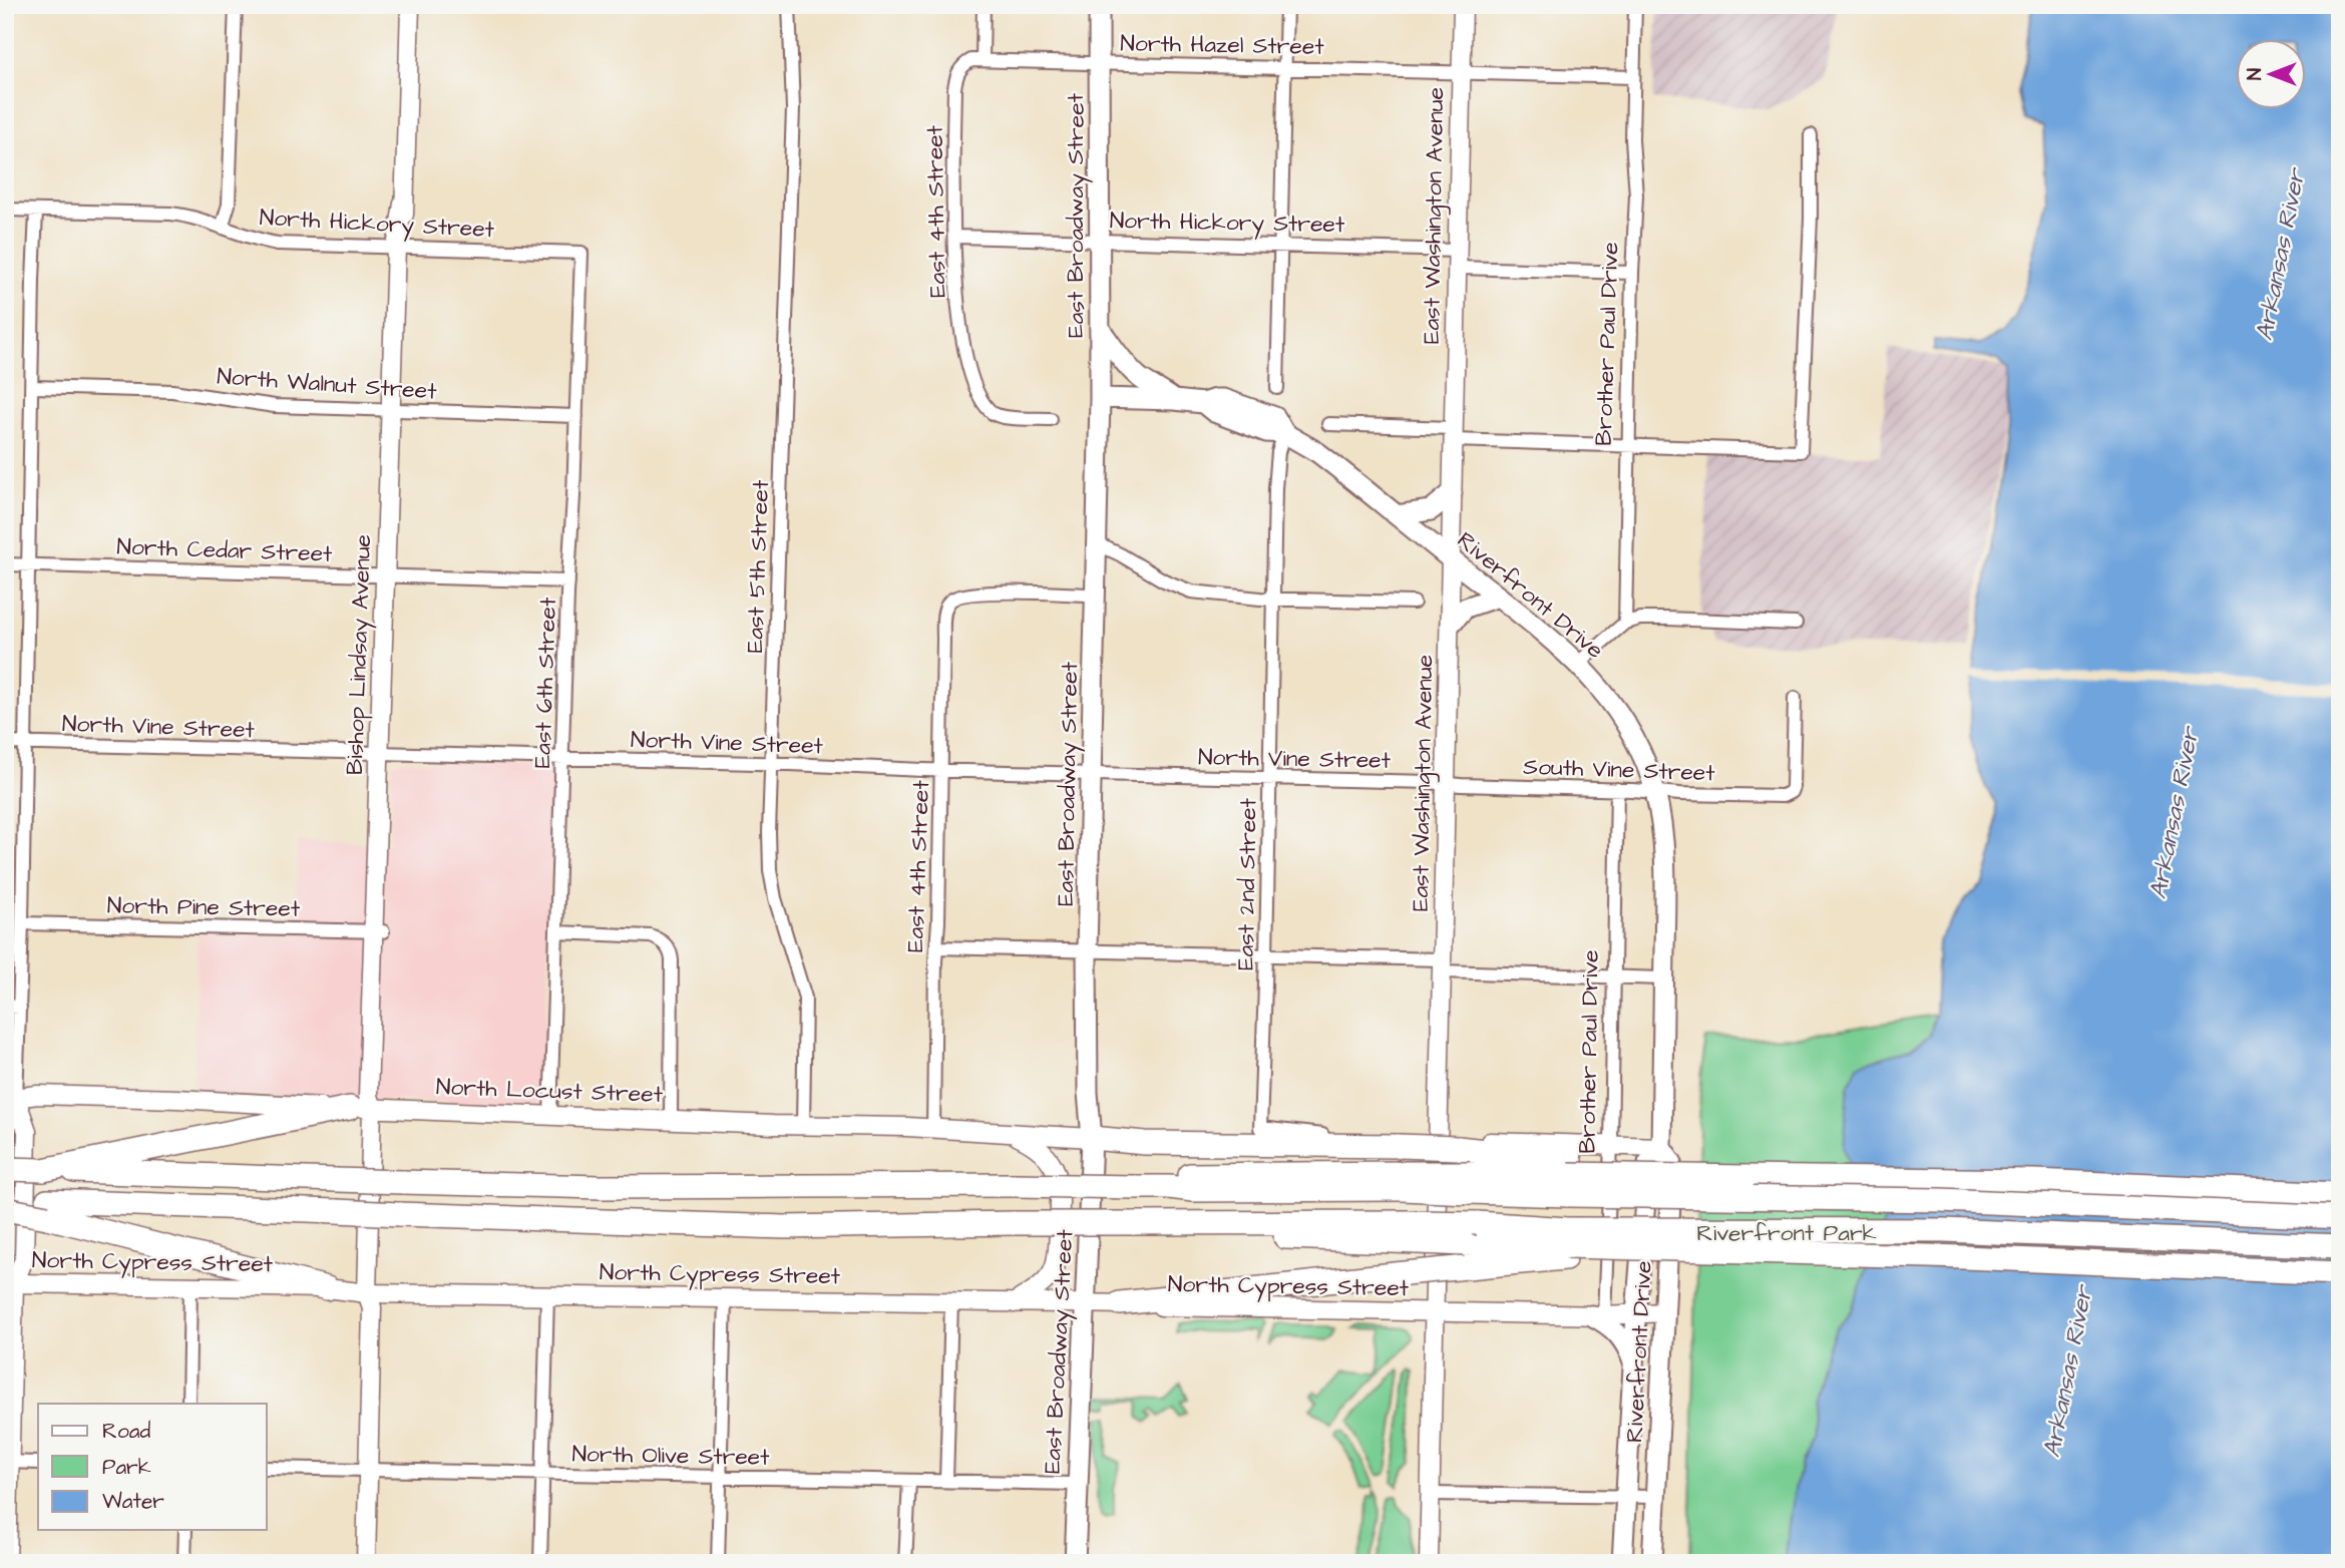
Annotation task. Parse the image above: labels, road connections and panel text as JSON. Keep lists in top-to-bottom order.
{
  "streets": {
    "main road": [
      "East Broadway Street",
      "East Washington Avenue",
      "Riverfront Drive",
      "Bishop Lindsay Avenue",
      "North Locust Street",
      "North Cypress Street"
    ],
    "street": [
      "North Hazel Street",
      "East 4th Street",
      "North Hickory Street",
      "Brother Paul Drive",
      "North Walnut Street",
      "North Cedar Street",
      "East 5th Street",
      "East 6th Street",
      "North Vine Street",
      "South Vine Street",
      "East 2nd Street",
      "North Pine Street",
      "North Olive Street"
    ]
  },
  "crossings": [
    ["North Hazel Street", "East 4th Street"],
    ["North Hazel Street", "East Broadway Street"],
    ["North Hazel Street", "East Washington Avenue"],
    ["North Hazel Street", "Brother Paul Drive"],
    ["East 4th Street", "East Broadway Street"],
    ["East 4th Street", "North Hickory Street"],
    ["East 4th Street", "North Vine Street"],
    ["East 4th Street", "North Locust Street"],
    ["East Broadway Street", "North Hickory Street"],
    ["East Broadway Street", "Riverfront Drive"],
    ["East Broadway Street", "North Vine Street"],
    ["East Broadway Street", "North Locust Street"],
    ["East Broadway Street", "North Cypress Street"],
    ["East Broadway Street", "North Olive Street"],
    ["East Washington Avenue", "North Hickory Street"],
    ["East Washington Avenue", "Riverfront Drive"],
    ["East Washington Avenue", "North Vine Street"],
    ["East Washington Avenue", "South Vine Street"],
    ["East Washington Avenue", "East 2nd Street"],
    ["East Washington Avenue", "North Cypress Street"],
    ["North Hickory Street", "Brother Paul Drive"],
    ["North Hickory Street", "Bishop Lindsay Avenue"],
    ["North Hickory Street", "East 6th Street"],
    ["Brother Paul Drive", "South Vine Street"],
    ["Brother Paul Drive", "North Cypress Street"],
    ["North Walnut Street", "Bishop Lindsay Avenue"],
    ["North Walnut Street", "East 6th Street"],
    ["North Cedar Street", "Bishop Lindsay Avenue"],
    ["North Cedar Street", "East 6th Street"],
    ["East 5th Street", "North Vine Street"],
    ["East 5th Street", "North Locust Street"],
    ["Riverfront Drive", "South Vine Street"],
    ["Riverfront Drive", "East 2nd Street"],
    ["Riverfront Drive", "North Cypress Street"],
    ["Bishop Lindsay Avenue", "North Vine Street"],
    ["Bishop Lindsay Avenue", "North Pine Street"],
    ["Bishop Lindsay Avenue", "North Locust Street"],
    ["Bishop Lindsay Avenue", "North Cypress Street"],
    ["Bishop Lindsay Avenue", "North Olive Street"],
    ["East 6th Street", "North Vine Street"],
    ["East 6th Street", "North Locust Street"],
    ["North Vine Street", "South Vine Street"],
    ["North Vine Street", "East 2nd Street"]
  ],
  "water": ["Arkansas River"],
  "parks": ["Riverfront Park"],
  "legend": ["Road", "Park", "Water"],
  "north": "left"
}
